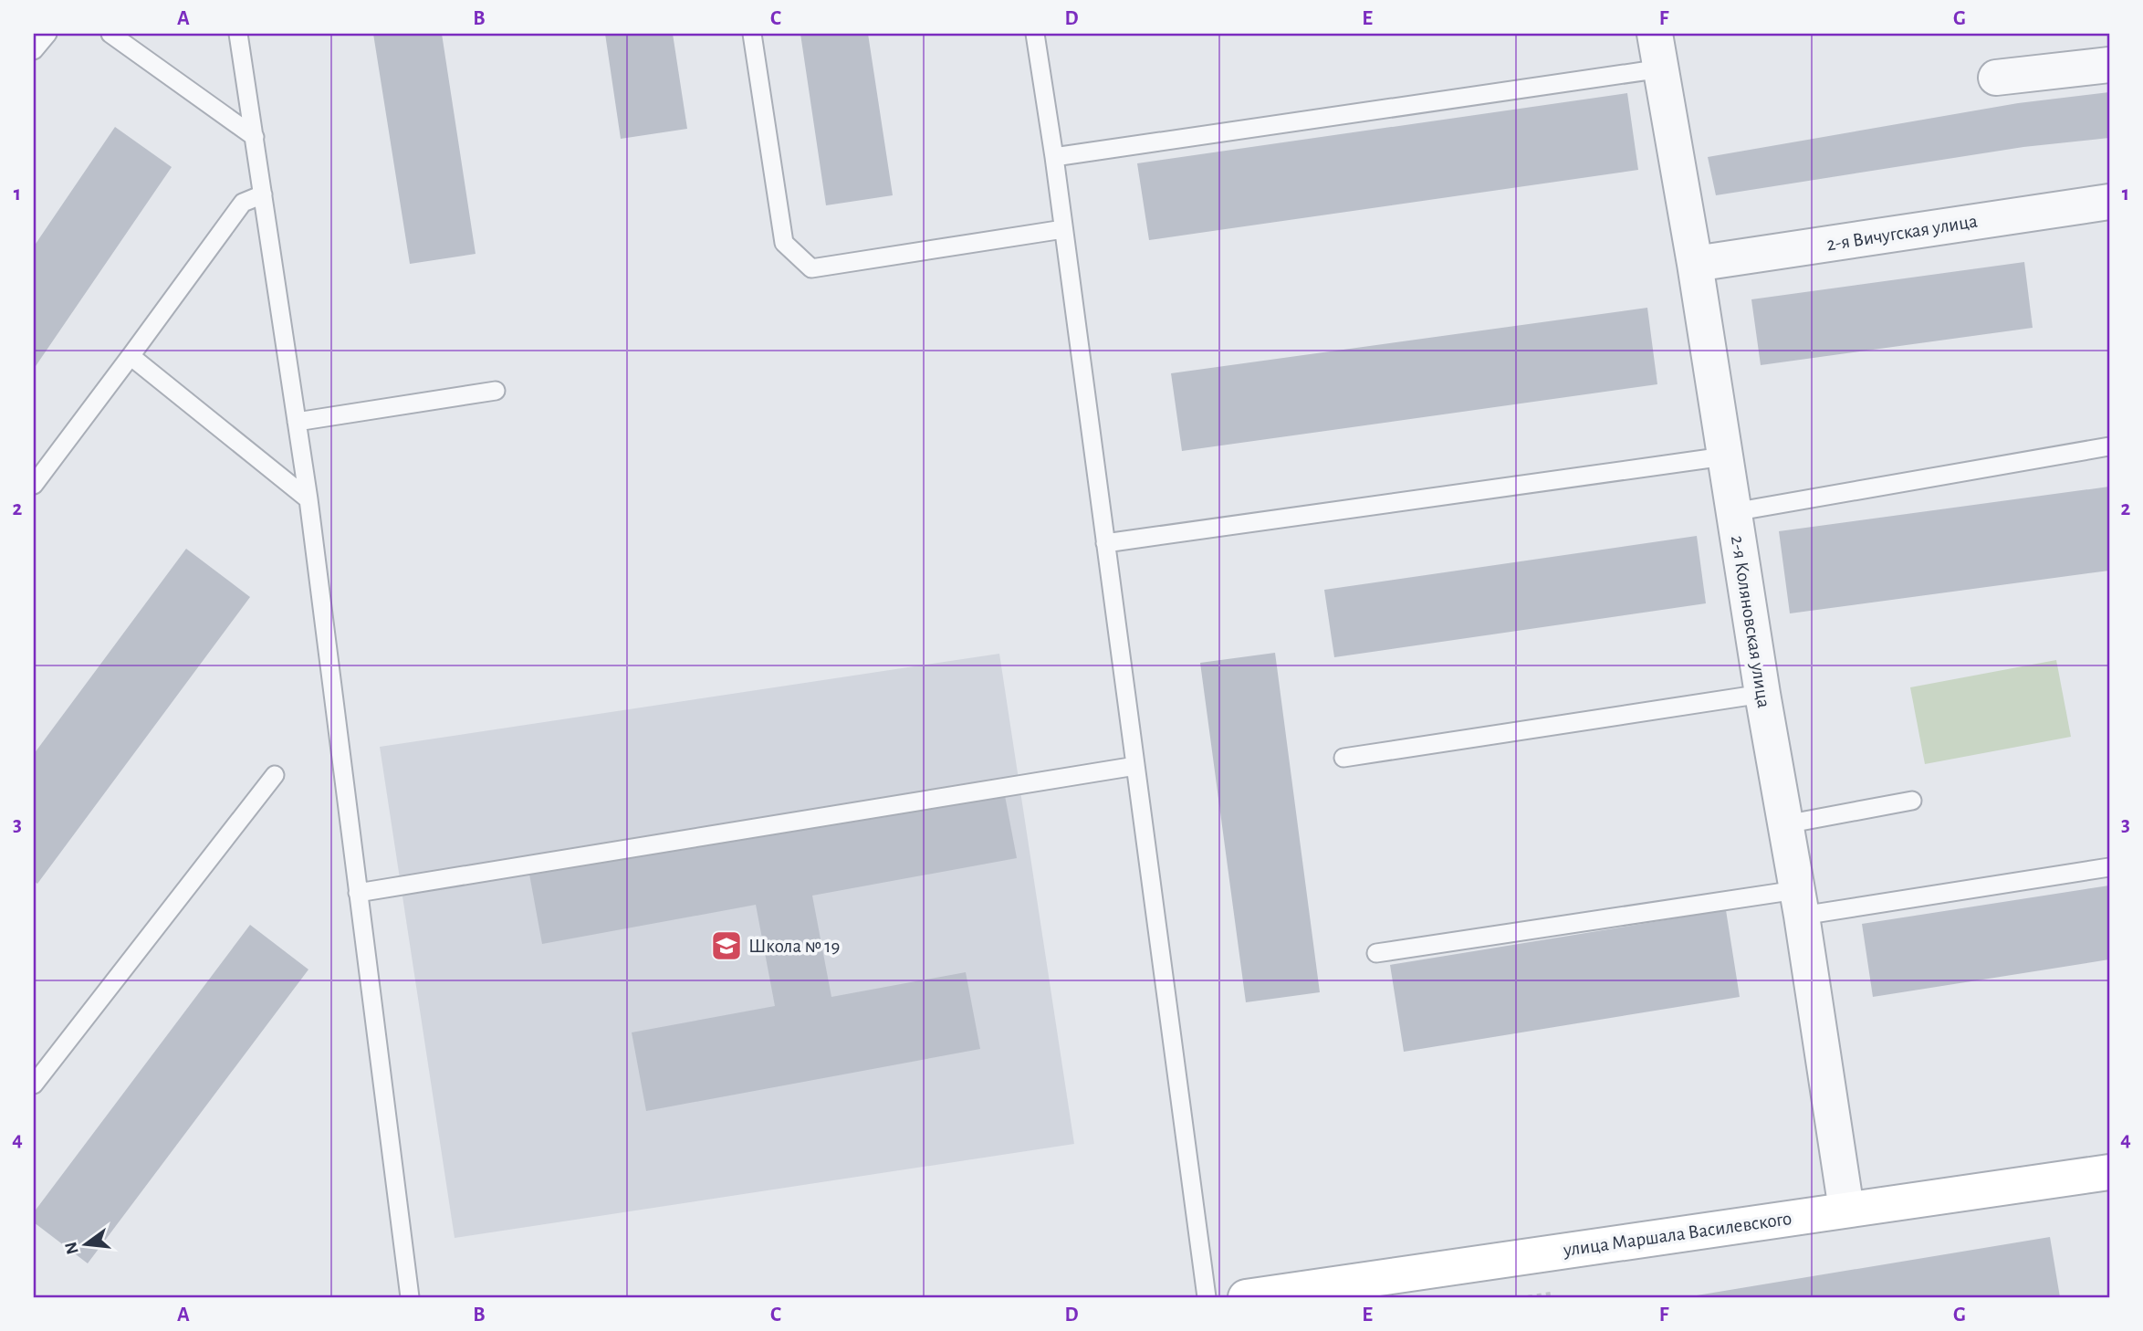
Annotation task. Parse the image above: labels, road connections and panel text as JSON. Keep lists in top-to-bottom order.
{
  "streets": {
    "street": ["2-я Вичугская улица", "2-я Коляновская улица", "улица Маршала Василевского"]
  },
  "crossings": [
    ["2-я Вичугская улица", "2-я Коляновская улица"],
    ["2-я Коляновская улица", "улица Маршала Василевского"]
  ],
  "places": {
    "school or university": ["Школа № 19"]
  },
  "north": "left",
  "grid": {
    "columns": [
      "A",
      "B",
      "C",
      "D",
      "E",
      "F",
      "G"
    ],
    "rows": [
      "1",
      "2",
      "3",
      "4"
    ]
  }
}
